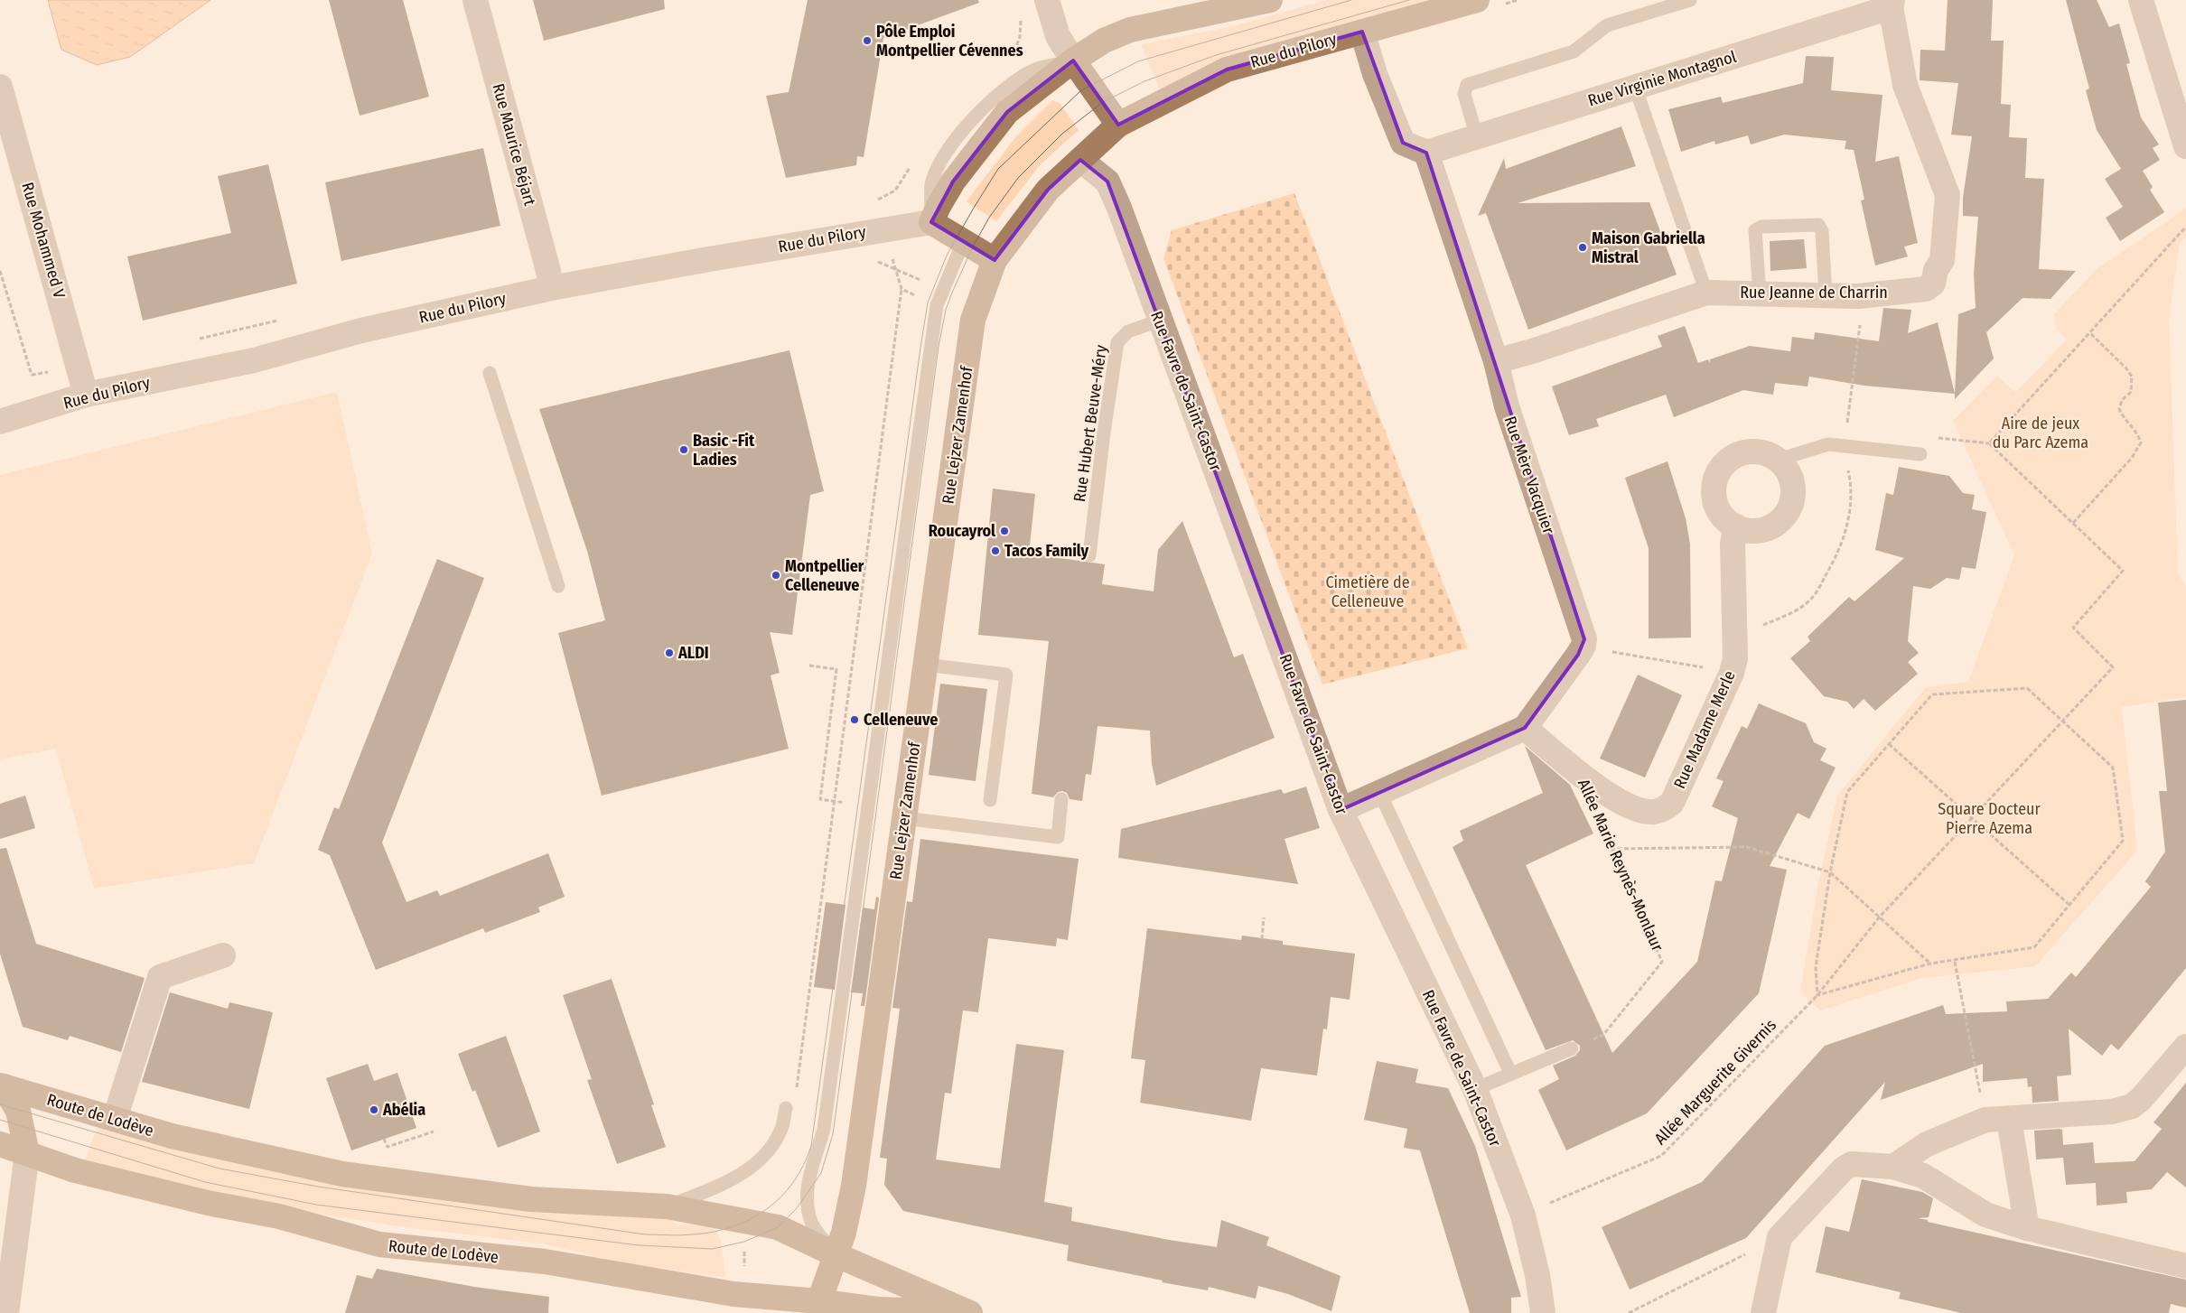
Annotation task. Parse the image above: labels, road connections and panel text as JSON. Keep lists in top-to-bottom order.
{
  "streets": {
    "main road": ["Rue du Pilory", "Rue Lejzer Zamenhof", "Route de Lodève"],
    "street": [
      "Rue Virginie Montagnol",
      "Rue Maurice Béjart",
      "Rue Mohammed V",
      "Rue Jeanne de Charrin",
      "Rue Favre de Saint-Castor",
      "Rue Mère Vacquier",
      "Rue Madame Merle",
      "Allée Marie Reynès-Monlaur"
    ],
    "lane": ["Rue Hubert Beuve-Méry"],
    "path": ["Allée Marguerite Givernis"]
  },
  "crossings": [
    ["Rue du Pilory", "Rue Maurice Béjart"],
    ["Rue du Pilory", "Rue Mohammed V"],
    ["Rue du Pilory", "Rue Favre de Saint-Castor"],
    ["Rue du Pilory", "Rue Lejzer Zamenhof"],
    ["Rue Virginie Montagnol", "Rue Jeanne de Charrin"],
    ["Rue Virginie Montagnol", "Rue Mère Vacquier"],
    ["Rue Jeanne de Charrin", "Rue Mère Vacquier"],
    ["Rue Favre de Saint-Castor", "Rue Hubert Beuve-Méry"],
    ["Rue Favre de Saint-Castor", "Rue Lejzer Zamenhof"],
    ["Rue Favre de Saint-Castor", "Allée Marguerite Givernis"],
    ["Rue Lejzer Zamenhof", "Route de Lodève"],
    ["Rue Madame Merle", "Allée Marie Reynès-Monlaur"]
  ],
  "parks": ["Aire de jeux du Parc Azema", "Cimetière de Celleneuve", "Square Docteur Pierre Azema"],
  "places": [
    "Pôle Emploi Montpellier Cévennes",
    "Maison Gabriella Mistral",
    "Basic -Fit Ladies",
    "Roucayrol",
    "Tacos Family",
    "Montpellier Celleneuve",
    "ALDI",
    "Celleneuve",
    "Abélia"
  ]
}
